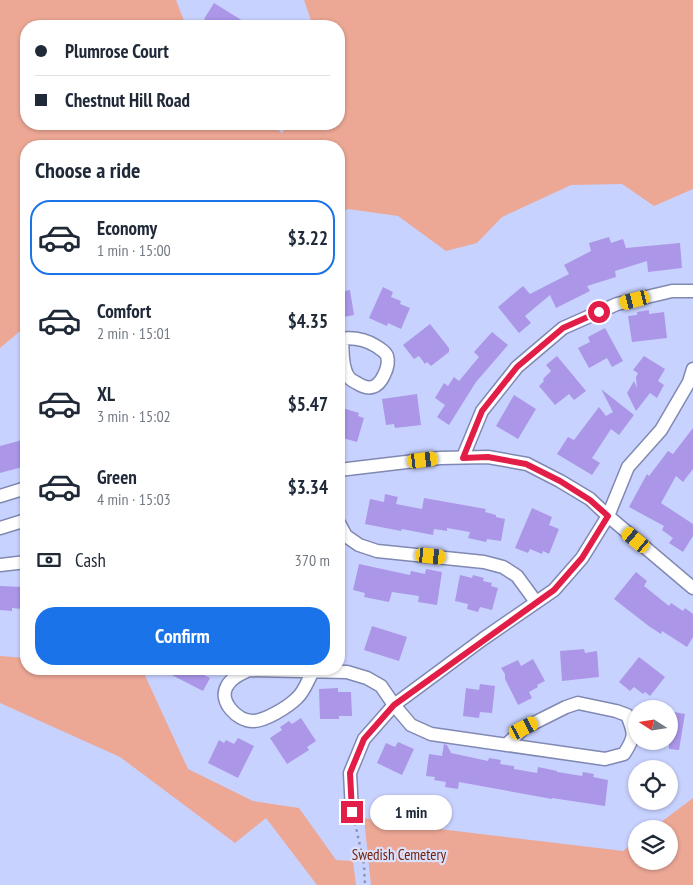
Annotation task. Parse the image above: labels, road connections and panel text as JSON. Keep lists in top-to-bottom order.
{
  "parks": ["Swedish Cemetery"],
  "north": "left",
  "page": {
    "banner": ["Plumrose Court", "Chestnut Hill Road"],
    "heading": "Choose a ride",
    "list": [
      {
        "name": "Economy",
        "note": "1 min · 15:00",
        "value": "$3.22"
      },
      {
        "name": "Comfort",
        "note": "2 min · 15:01",
        "value": "$4.35"
      },
      {
        "name": "XL",
        "note": "3 min · 15:02",
        "value": "$5.47"
      },
      {
        "name": "Green",
        "note": "4 min · 15:03",
        "value": "$3.34"
      }
    ],
    "pay": ["Cash", "370 m"],
    "buttons": "Confirm",
    "bubble": "1 min"
  }
}
